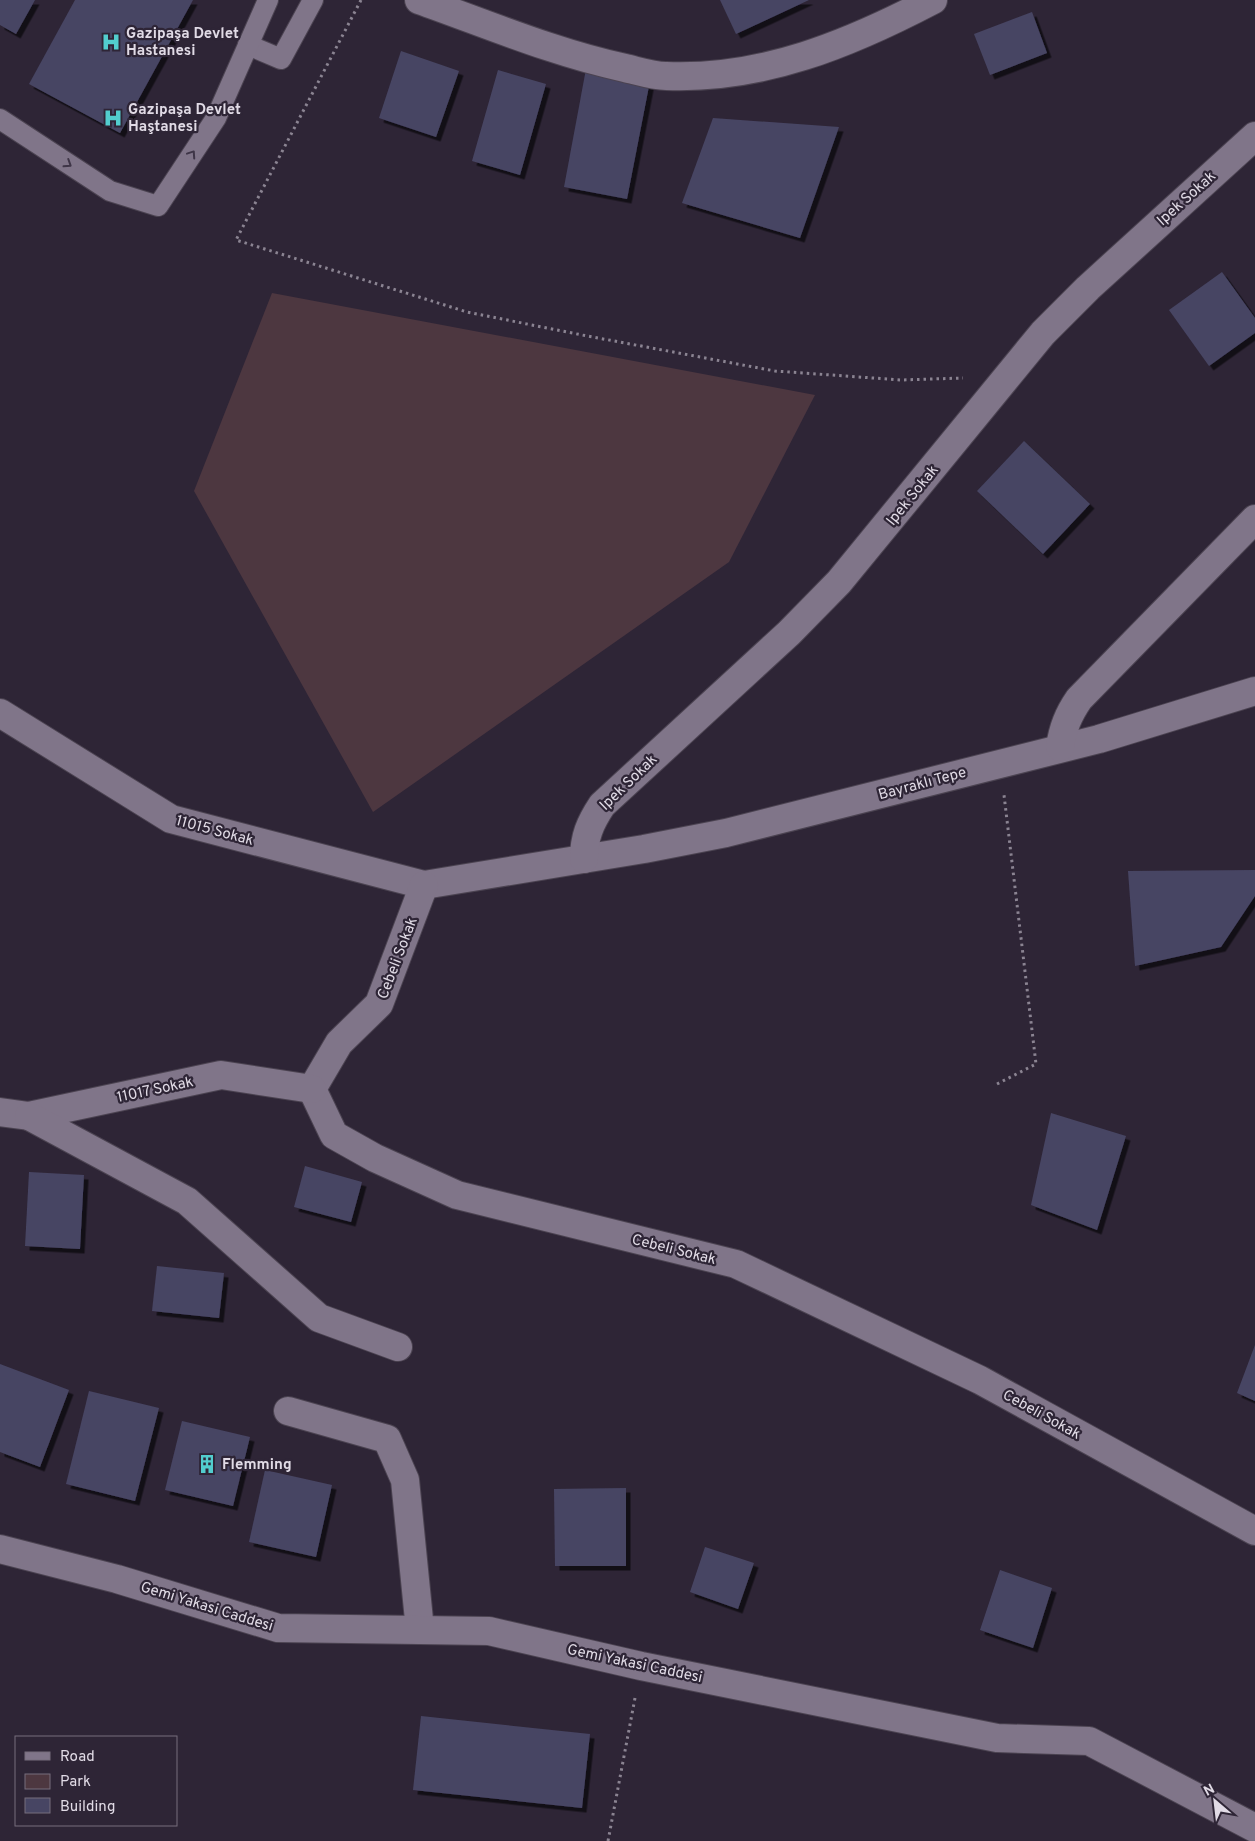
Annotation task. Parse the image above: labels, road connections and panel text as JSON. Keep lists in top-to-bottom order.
{
  "streets": {
    "street": [
      "Ipek Sokak",
      "Bayraklı Tepe",
      "11015 Sokak",
      "Cebeli Sokak",
      "11017 Sokak",
      "Gemi Yakasi Caddesi"
    ]
  },
  "crossings": [
    ["Ipek Sokak", "Bayraklı Tepe"],
    ["Bayraklı Tepe", "11015 Sokak"],
    ["Bayraklı Tepe", "Cebeli Sokak"],
    ["11015 Sokak", "Cebeli Sokak"],
    ["Cebeli Sokak", "11017 Sokak"]
  ],
  "places": {
    "hospital": ["Gazipaşa Devlet Hastanesi", "Gazipaşa Devlet Haştanesi"],
    "building": ["Flemming"]
  },
  "legend": ["Road", "Park", "Building"],
  "north": "top left"
}
